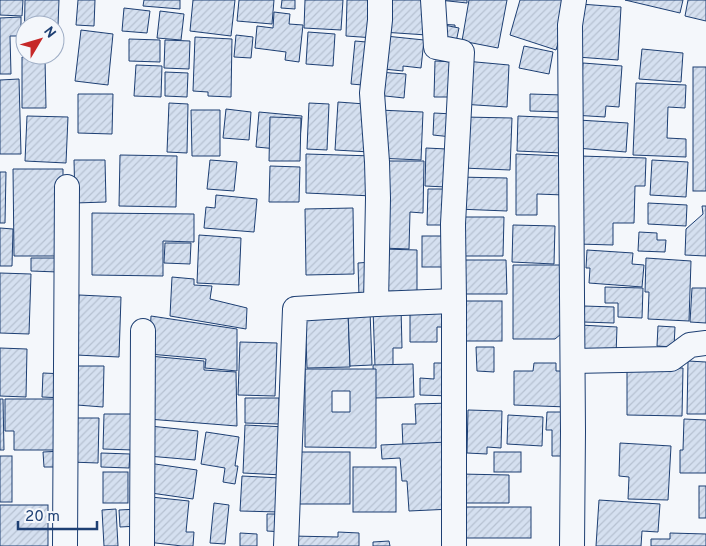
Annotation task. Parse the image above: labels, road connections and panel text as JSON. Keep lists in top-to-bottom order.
{
  "scale_bar": "20 m",
  "north": "top right"
}
